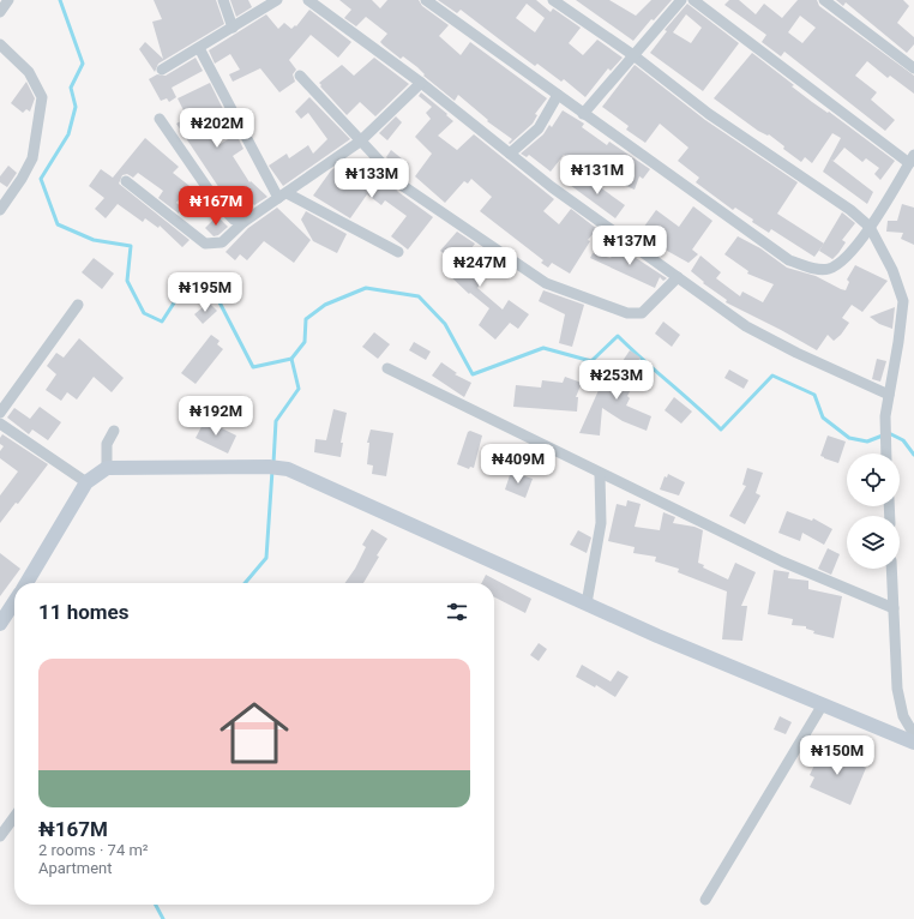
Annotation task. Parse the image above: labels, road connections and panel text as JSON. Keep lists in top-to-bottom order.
{
  "page": {
    "price": [
      "₦202M",
      "₦131M",
      "₦133M",
      "₦167M",
      "₦137M",
      "₦247M",
      "₦195M",
      "₦253M",
      "₦192M",
      "₦409M",
      "₦150M"
    ],
    "heading": "11 homes",
    "list": [
      {
        "name": "₦167M",
        "note": "2 rooms · 74 m² · Apartment"
      }
    ]
  }
}
